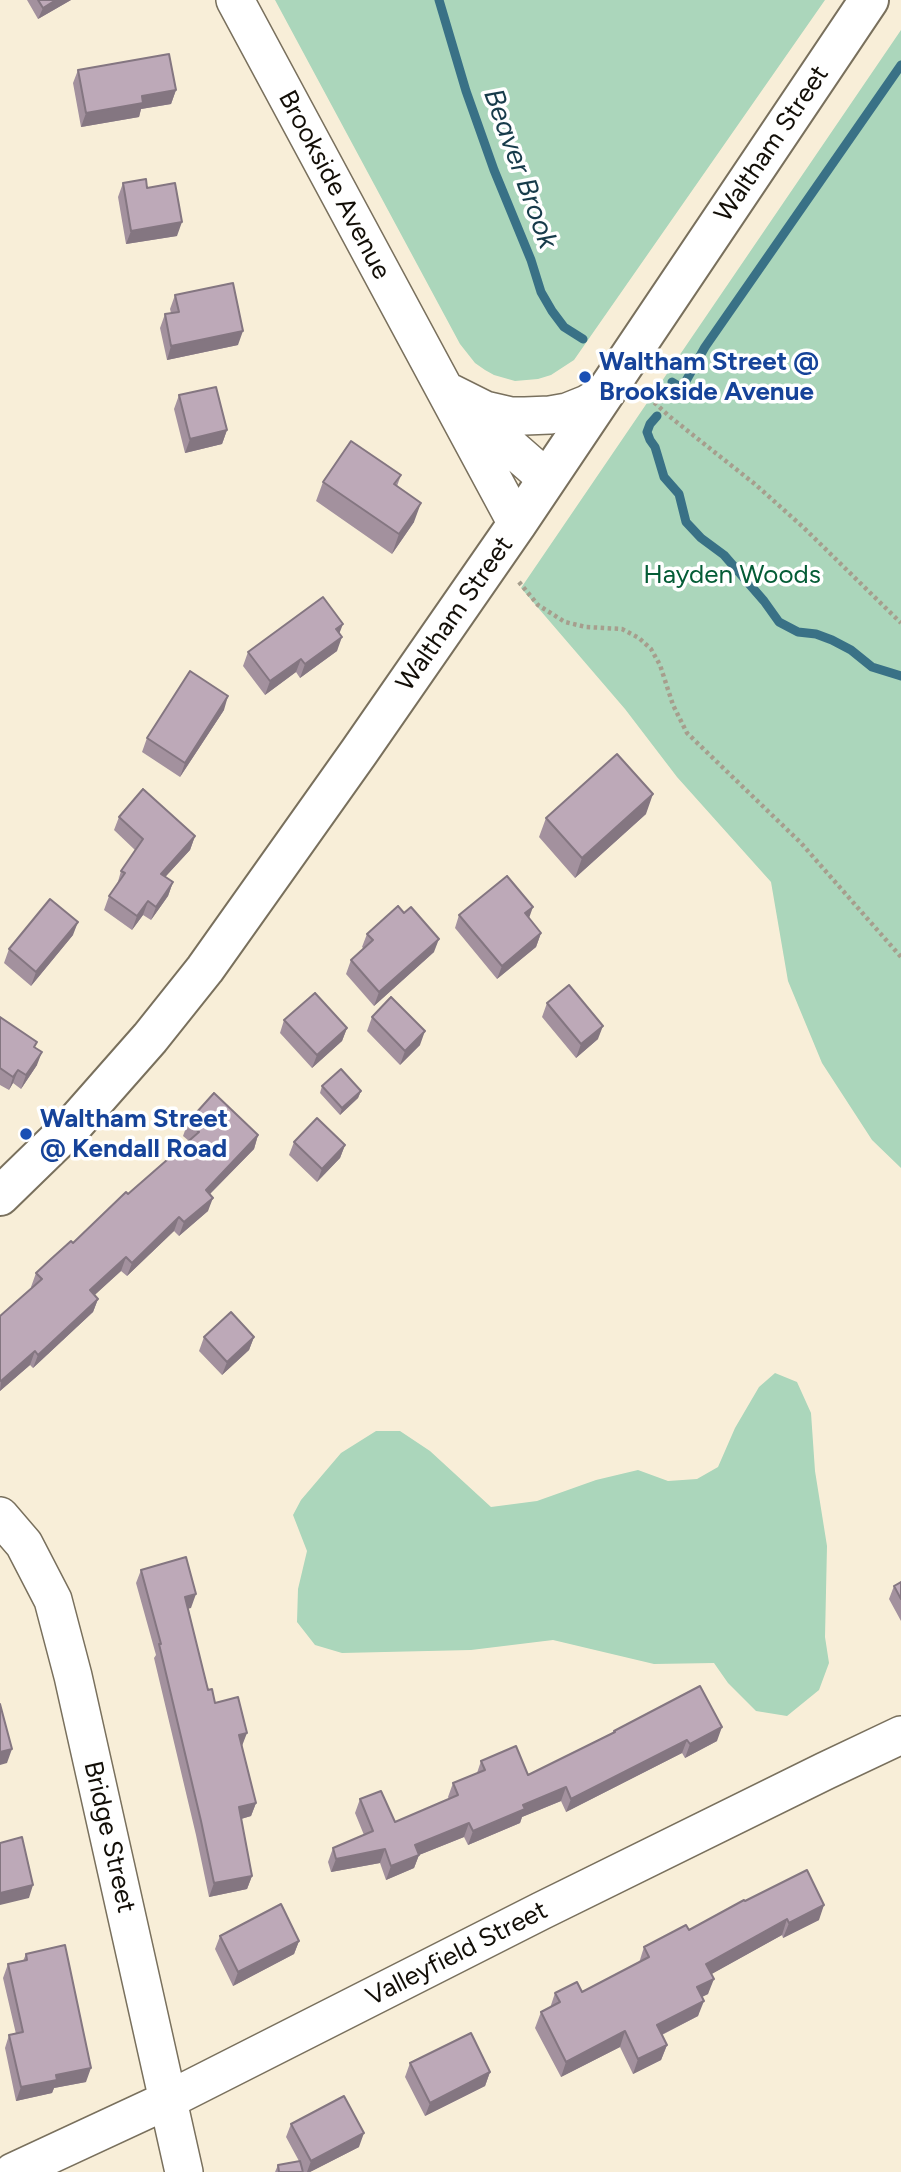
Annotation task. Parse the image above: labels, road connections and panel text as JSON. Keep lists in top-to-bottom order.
{
  "streets": {
    "main road": ["Waltham Street"],
    "street": ["Brookside Avenue", "Bridge Street", "Valleyfield Street"]
  },
  "crossings": [
    ["Waltham Street", "Brookside Avenue"],
    ["Bridge Street", "Valleyfield Street"]
  ],
  "water": ["Beaver Brook"],
  "parks": ["Hayden Woods"],
  "places": ["Waltham Street @ Brookside Avenue", "Waltham Street @ Kendall Road"]
}
